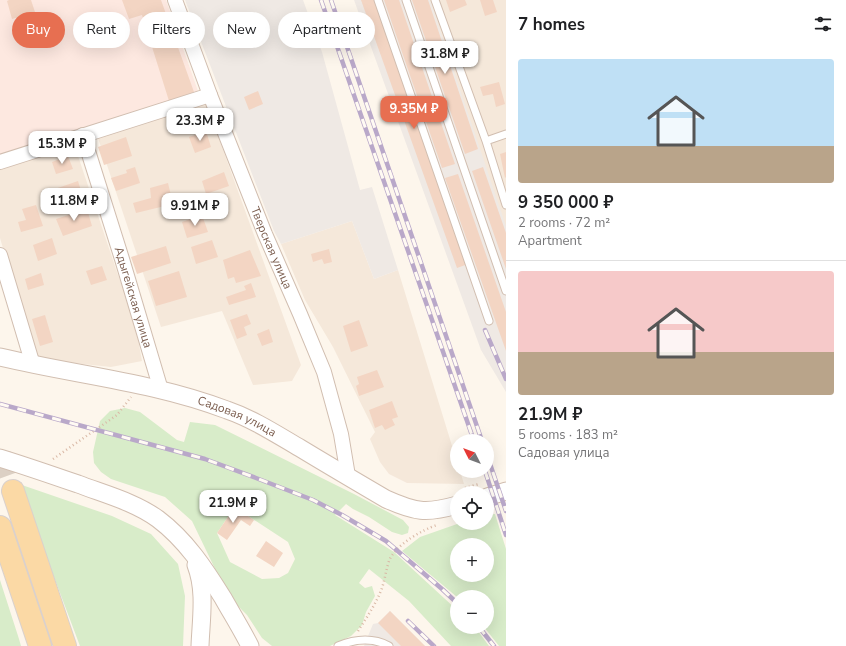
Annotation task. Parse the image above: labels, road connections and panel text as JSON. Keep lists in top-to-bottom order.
{
  "streets": {
    "street": ["Тверская улица", "Адыгейская улица", "Садовая улица"]
  },
  "crossings": [
    ["Тверская улица", "Садовая улица"],
    ["Адыгейская улица", "Садовая улица"]
  ],
  "north": "top left",
  "page": {
    "heading": "7 homes",
    "chip": [
      "Buy",
      "Rent",
      "Filters",
      "New",
      "Apartment"
    ],
    "price": [
      "31.8M ₽",
      "9.35M ₽",
      "23.3M ₽",
      "15.3M ₽",
      "11.8M ₽",
      "9.91M ₽",
      "21.9M ₽"
    ],
    "list": [
      {
        "name": "9 350 000 ₽",
        "note": "2 rooms · 72 m² · Apartment"
      },
      {
        "name": "21.9M ₽",
        "note": "5 rooms · 183 m² · Садовая улица"
      }
    ],
    "map_buttons": ["+", "−"]
  }
}
